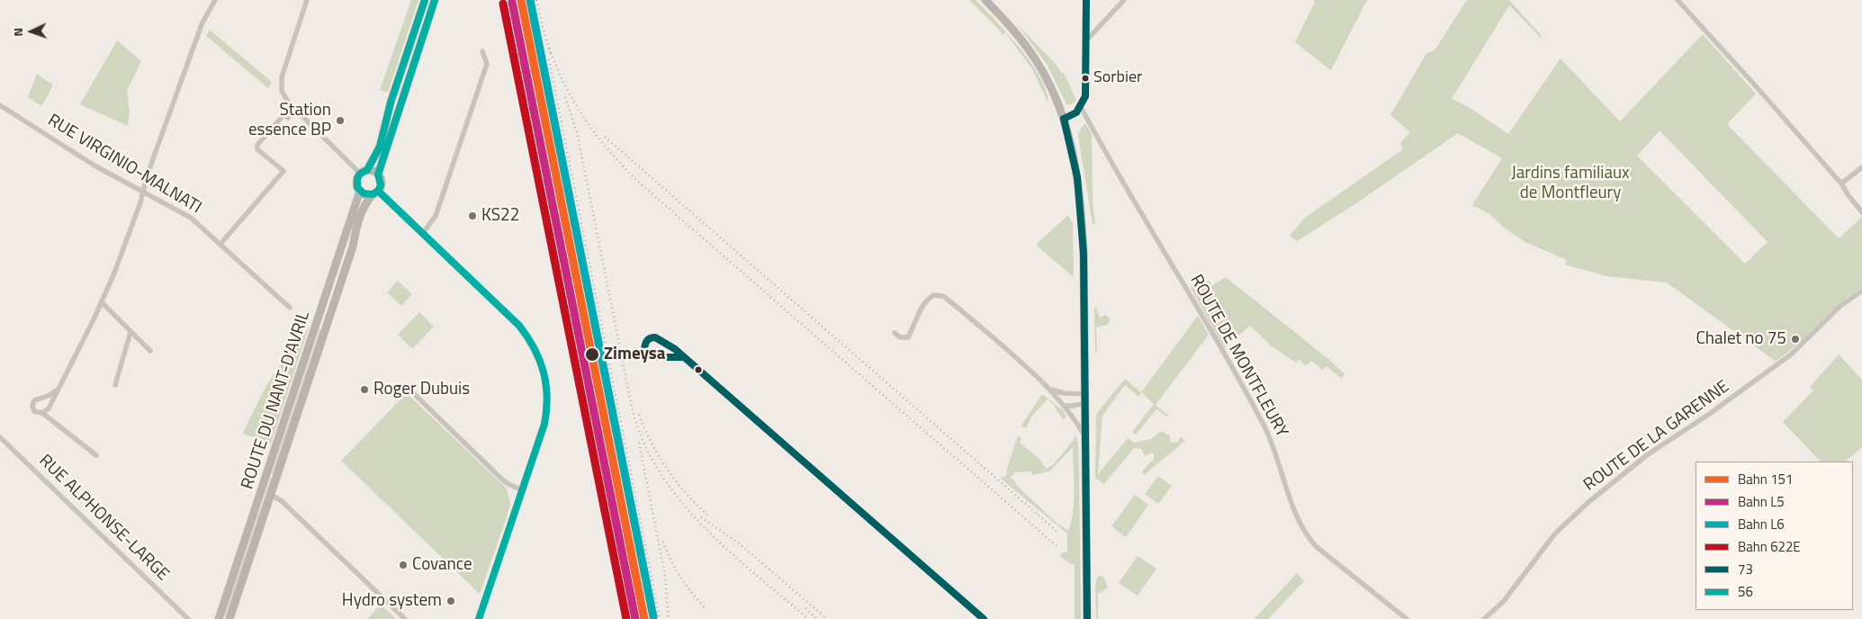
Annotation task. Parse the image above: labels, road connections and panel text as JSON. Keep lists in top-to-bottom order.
{
  "streets": {
    "main road": ["ROUTE DU NANT-D'AVRIL"],
    "street": [
      "RUE VIRGINIO-MALNATI",
      "ROUTE DE MONTFLEURY",
      "ROUTE DE LA GARENNE",
      "RUE ALPHONSE-LARGE"
    ]
  },
  "parks": ["Jardins familiaux de Montfleury"],
  "places": [
    "Sorbier",
    "Station essence BP",
    "KS22",
    "Chalet no 75",
    "Zimeysa",
    "Roger Dubuis",
    "Covance",
    "Hydro system"
  ],
  "lines": [
    "rail line 151",
    "rail line L6",
    "transit line 73",
    "transit line 56",
    "rail line L5",
    "rail line 622E"
  ],
  "legend": [
    "Bahn 151",
    "Bahn L5",
    "Bahn L6",
    "Bahn 622E",
    "73",
    "56"
  ],
  "north": "left"
}
